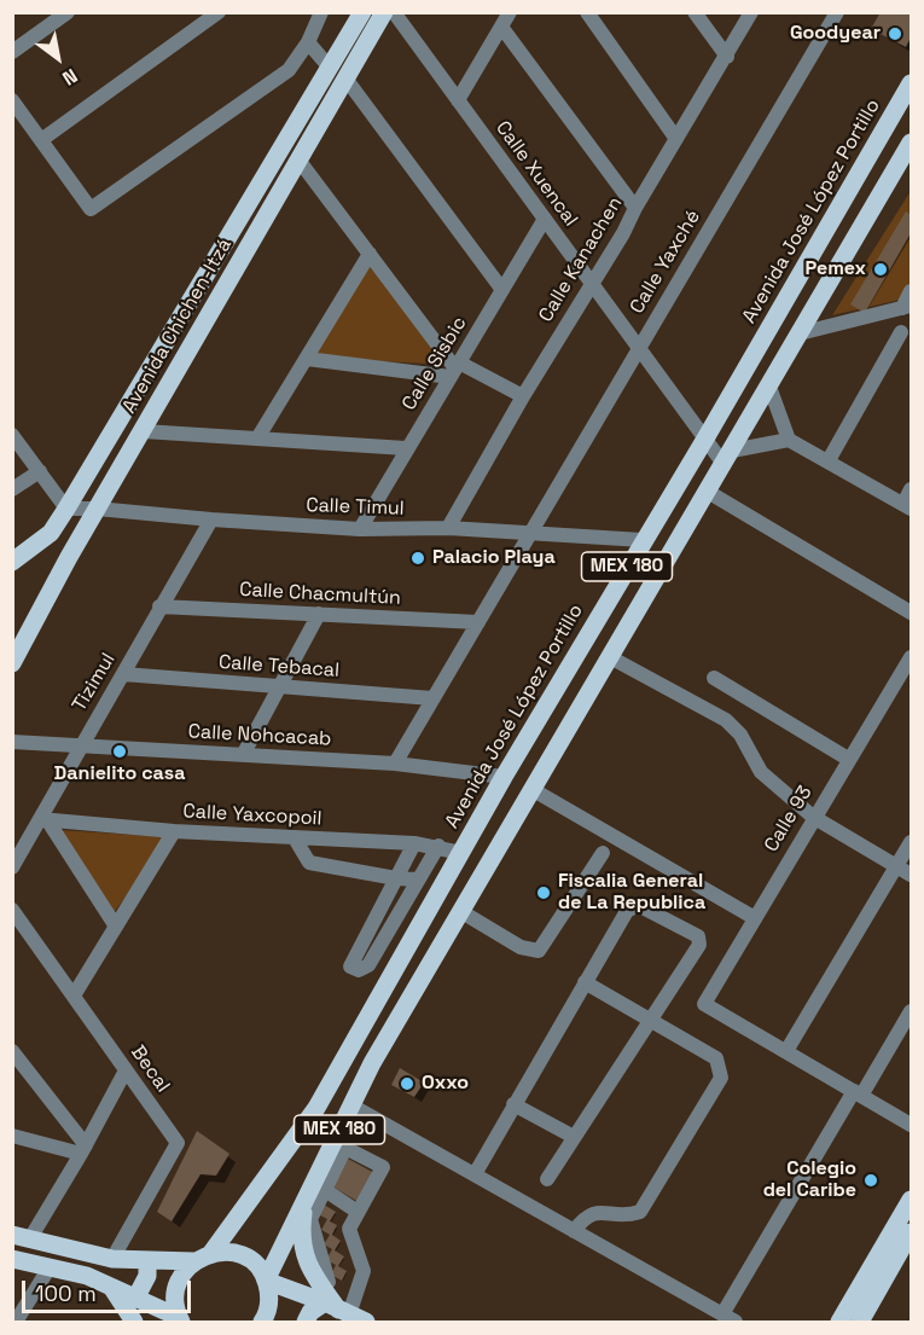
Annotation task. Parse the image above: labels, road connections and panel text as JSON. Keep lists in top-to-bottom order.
{
  "streets": {
    "main road": ["Avenida José López Portillo", "Avenida Chichen-Itzá", "MEX 180"],
    "street": [
      "Calle Xuencal",
      "Calle Kanachen",
      "Calle Yaxché",
      "Calle Sisbic",
      "Calle Timul",
      "Calle Chacmultún",
      "Calle Tebacal",
      "Tizimul",
      "Calle Nohcacab",
      "Calle Yaxcopoil",
      "Calle 93",
      "Becal"
    ]
  },
  "crossings": [
    ["Calle Xuencal", "Avenida José López Portillo"],
    ["Calle Xuencal", "Calle Kanachen"],
    ["Calle Xuencal", "Calle Yaxché"],
    ["Calle Xuencal", "Calle Sisbic"],
    ["Calle Xuencal", "MEX 180"],
    ["Avenida José López Portillo", "Calle Timul"],
    ["Avenida José López Portillo", "Calle Nohcacab"],
    ["Avenida José López Portillo", "Calle Yaxcopoil"],
    ["Calle Kanachen", "Calle Timul"],
    ["Calle Yaxché", "Calle Timul"],
    ["Calle Yaxché", "Calle Chacmultún"],
    ["Calle Yaxché", "Calle Tebacal"],
    ["Calle Yaxché", "Calle Nohcacab"],
    ["Avenida Chichen-Itzá", "Calle Timul"],
    ["Calle Sisbic", "Calle Timul"],
    ["Calle Timul", "Tizimul"],
    ["Calle Chacmultún", "Tizimul"],
    ["Calle Tebacal", "Tizimul"],
    ["Tizimul", "Calle Nohcacab"],
    ["Tizimul", "Calle Yaxcopoil"]
  ],
  "places": [
    "Goodyear",
    "Pemex",
    "Palacio Playa",
    "Danielito casa",
    "Fiscalia General de La Republica",
    "Oxxo",
    "Colegio del Caribe"
  ],
  "scale_bar": "100 m",
  "north": "bottom right"
}
